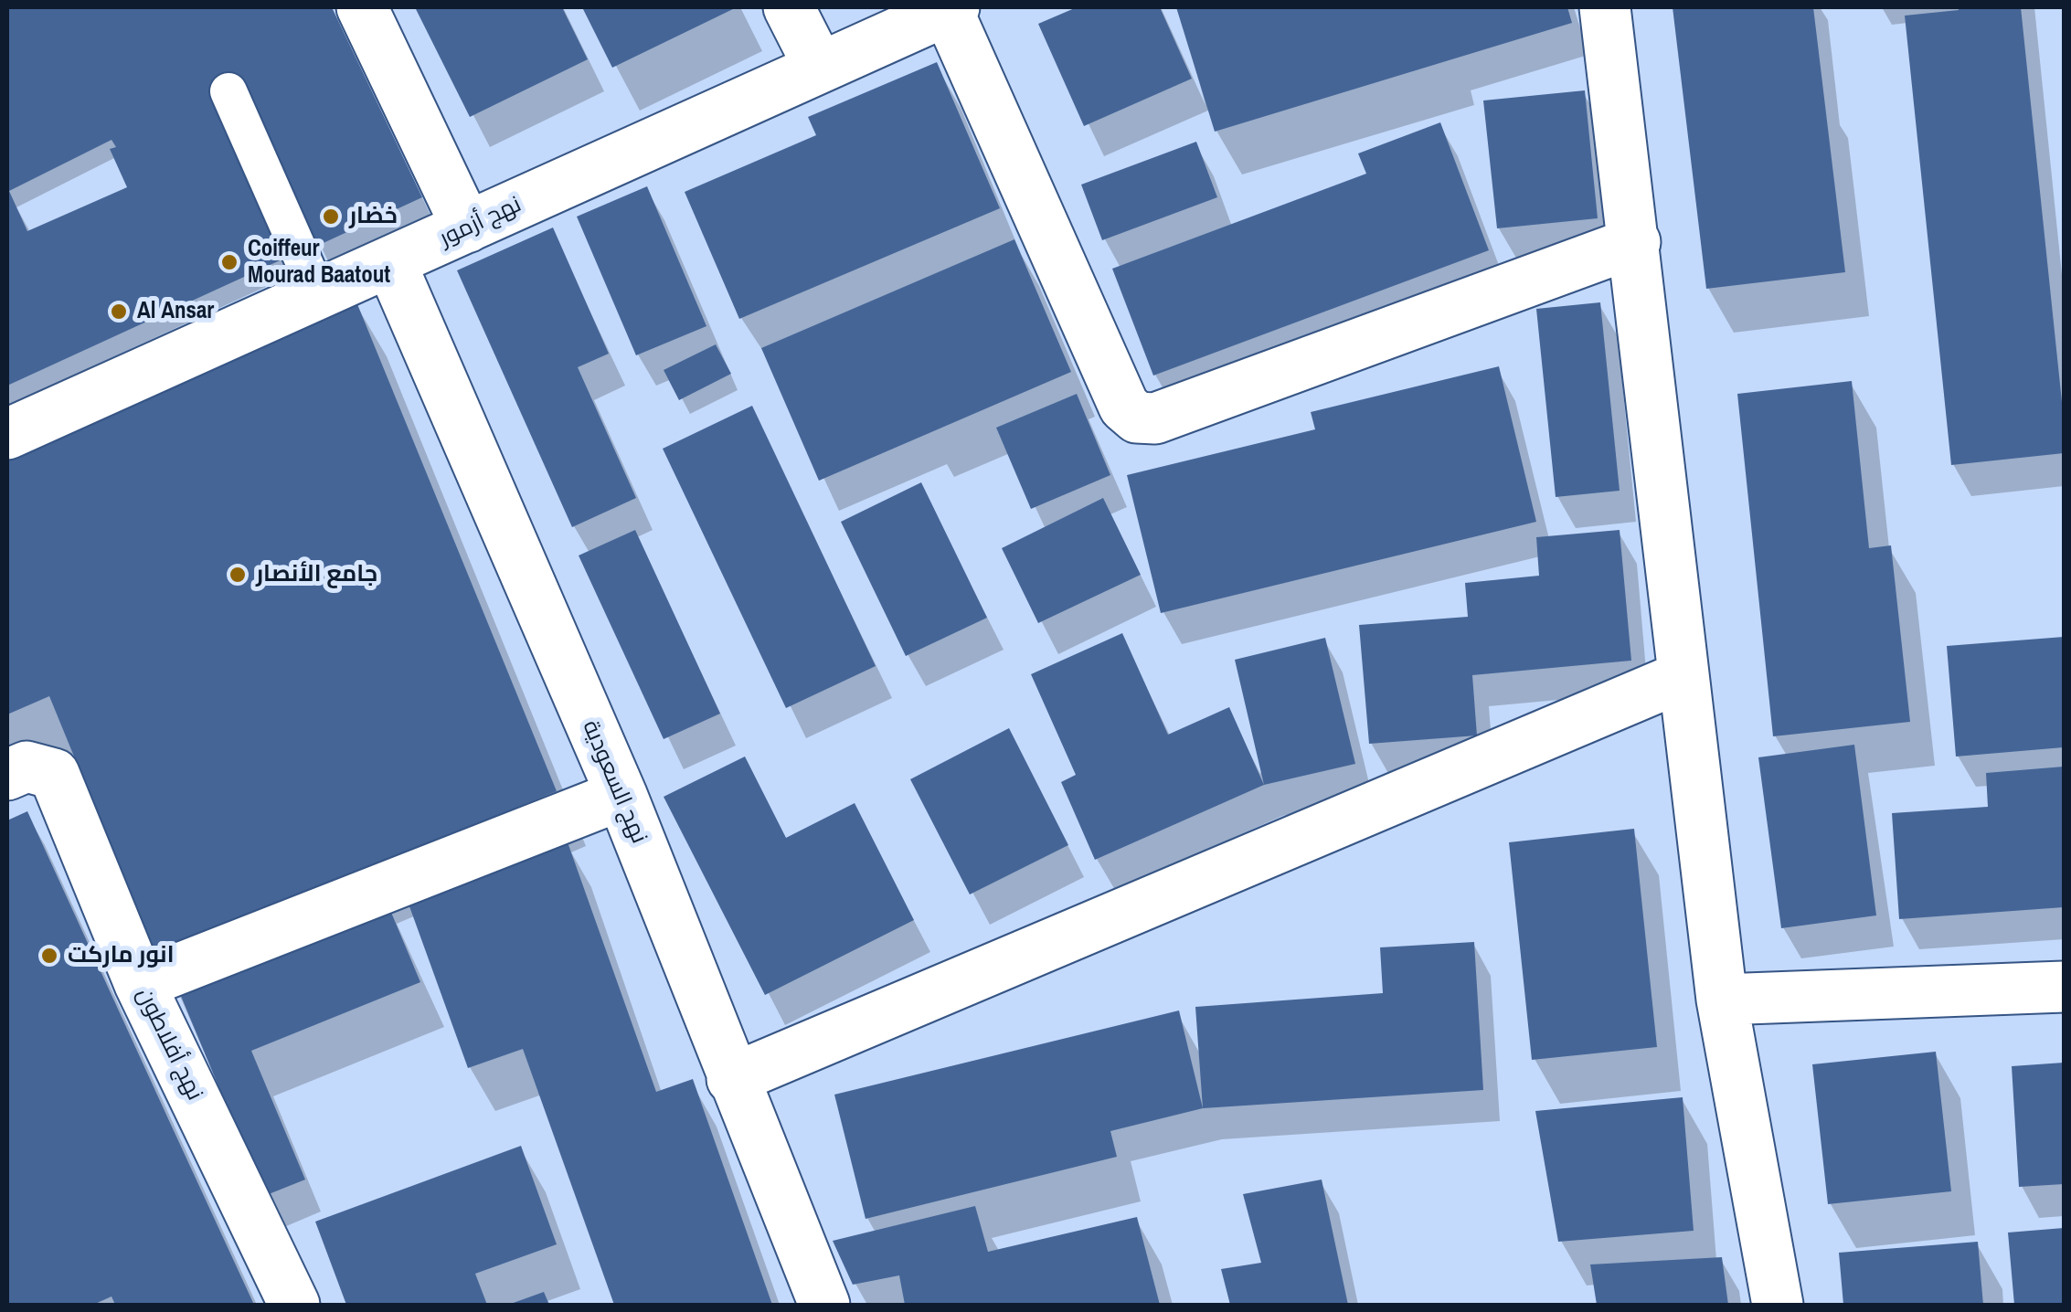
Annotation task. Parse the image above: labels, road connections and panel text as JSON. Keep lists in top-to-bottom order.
{
  "streets": {
    "street": ["نهج أزمور", "نهج السعودية", "نهج أفلاطون"]
  },
  "crossings": [
    ["نهج أزمور", "نهج السعودية"]
  ],
  "places": [
    "خضار",
    "Coiffeur Mourad Baatout",
    "Al Ansar",
    "جامع الأنصار",
    "انور ماركت"
  ]
}
